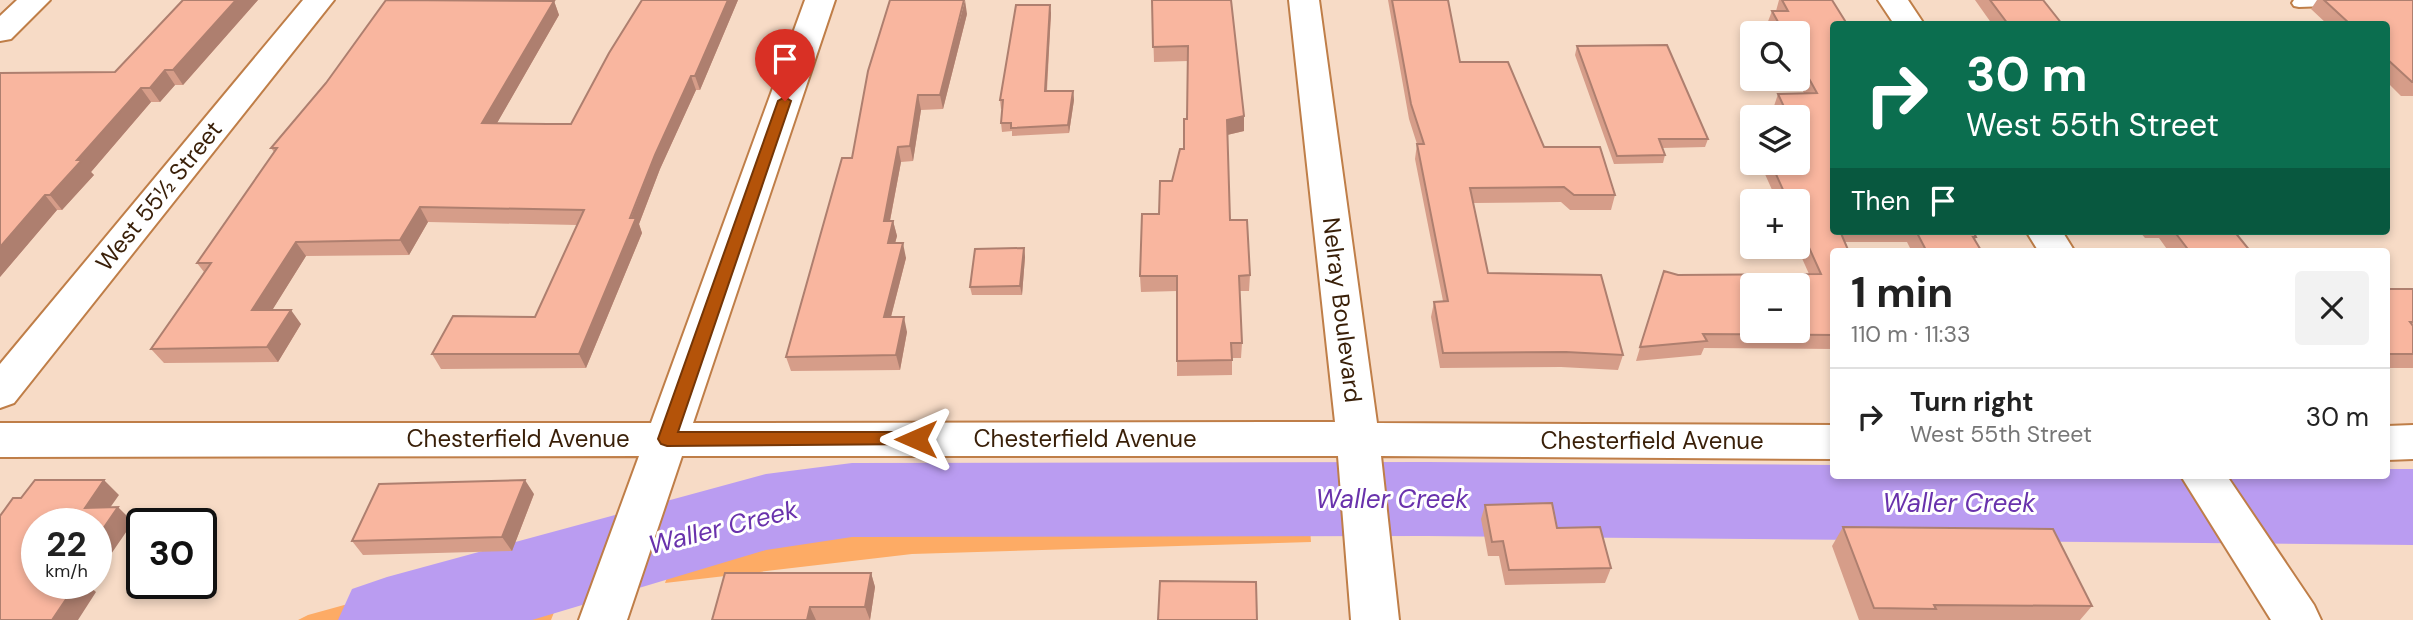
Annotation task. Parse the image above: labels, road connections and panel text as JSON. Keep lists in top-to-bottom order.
{
  "streets": {
    "street": ["West 55½ Street", "Nelray Boulevard", "Chesterfield Avenue"]
  },
  "crossings": [
    ["Nelray Boulevard", "Chesterfield Avenue"]
  ],
  "water": ["Waller Creek"],
  "page": {
    "map_buttons": ["+", "−"],
    "turn": ["30 m", "West 55th Street"],
    "then": "Then",
    "heading": ["1 min", "110 m · 11:33"],
    "list": [
      {
        "name": "Turn right",
        "note": "West 55th Street",
        "value": "30 m"
      }
    ],
    "speed": "22 km/h",
    "limit": "30"
  }
}
